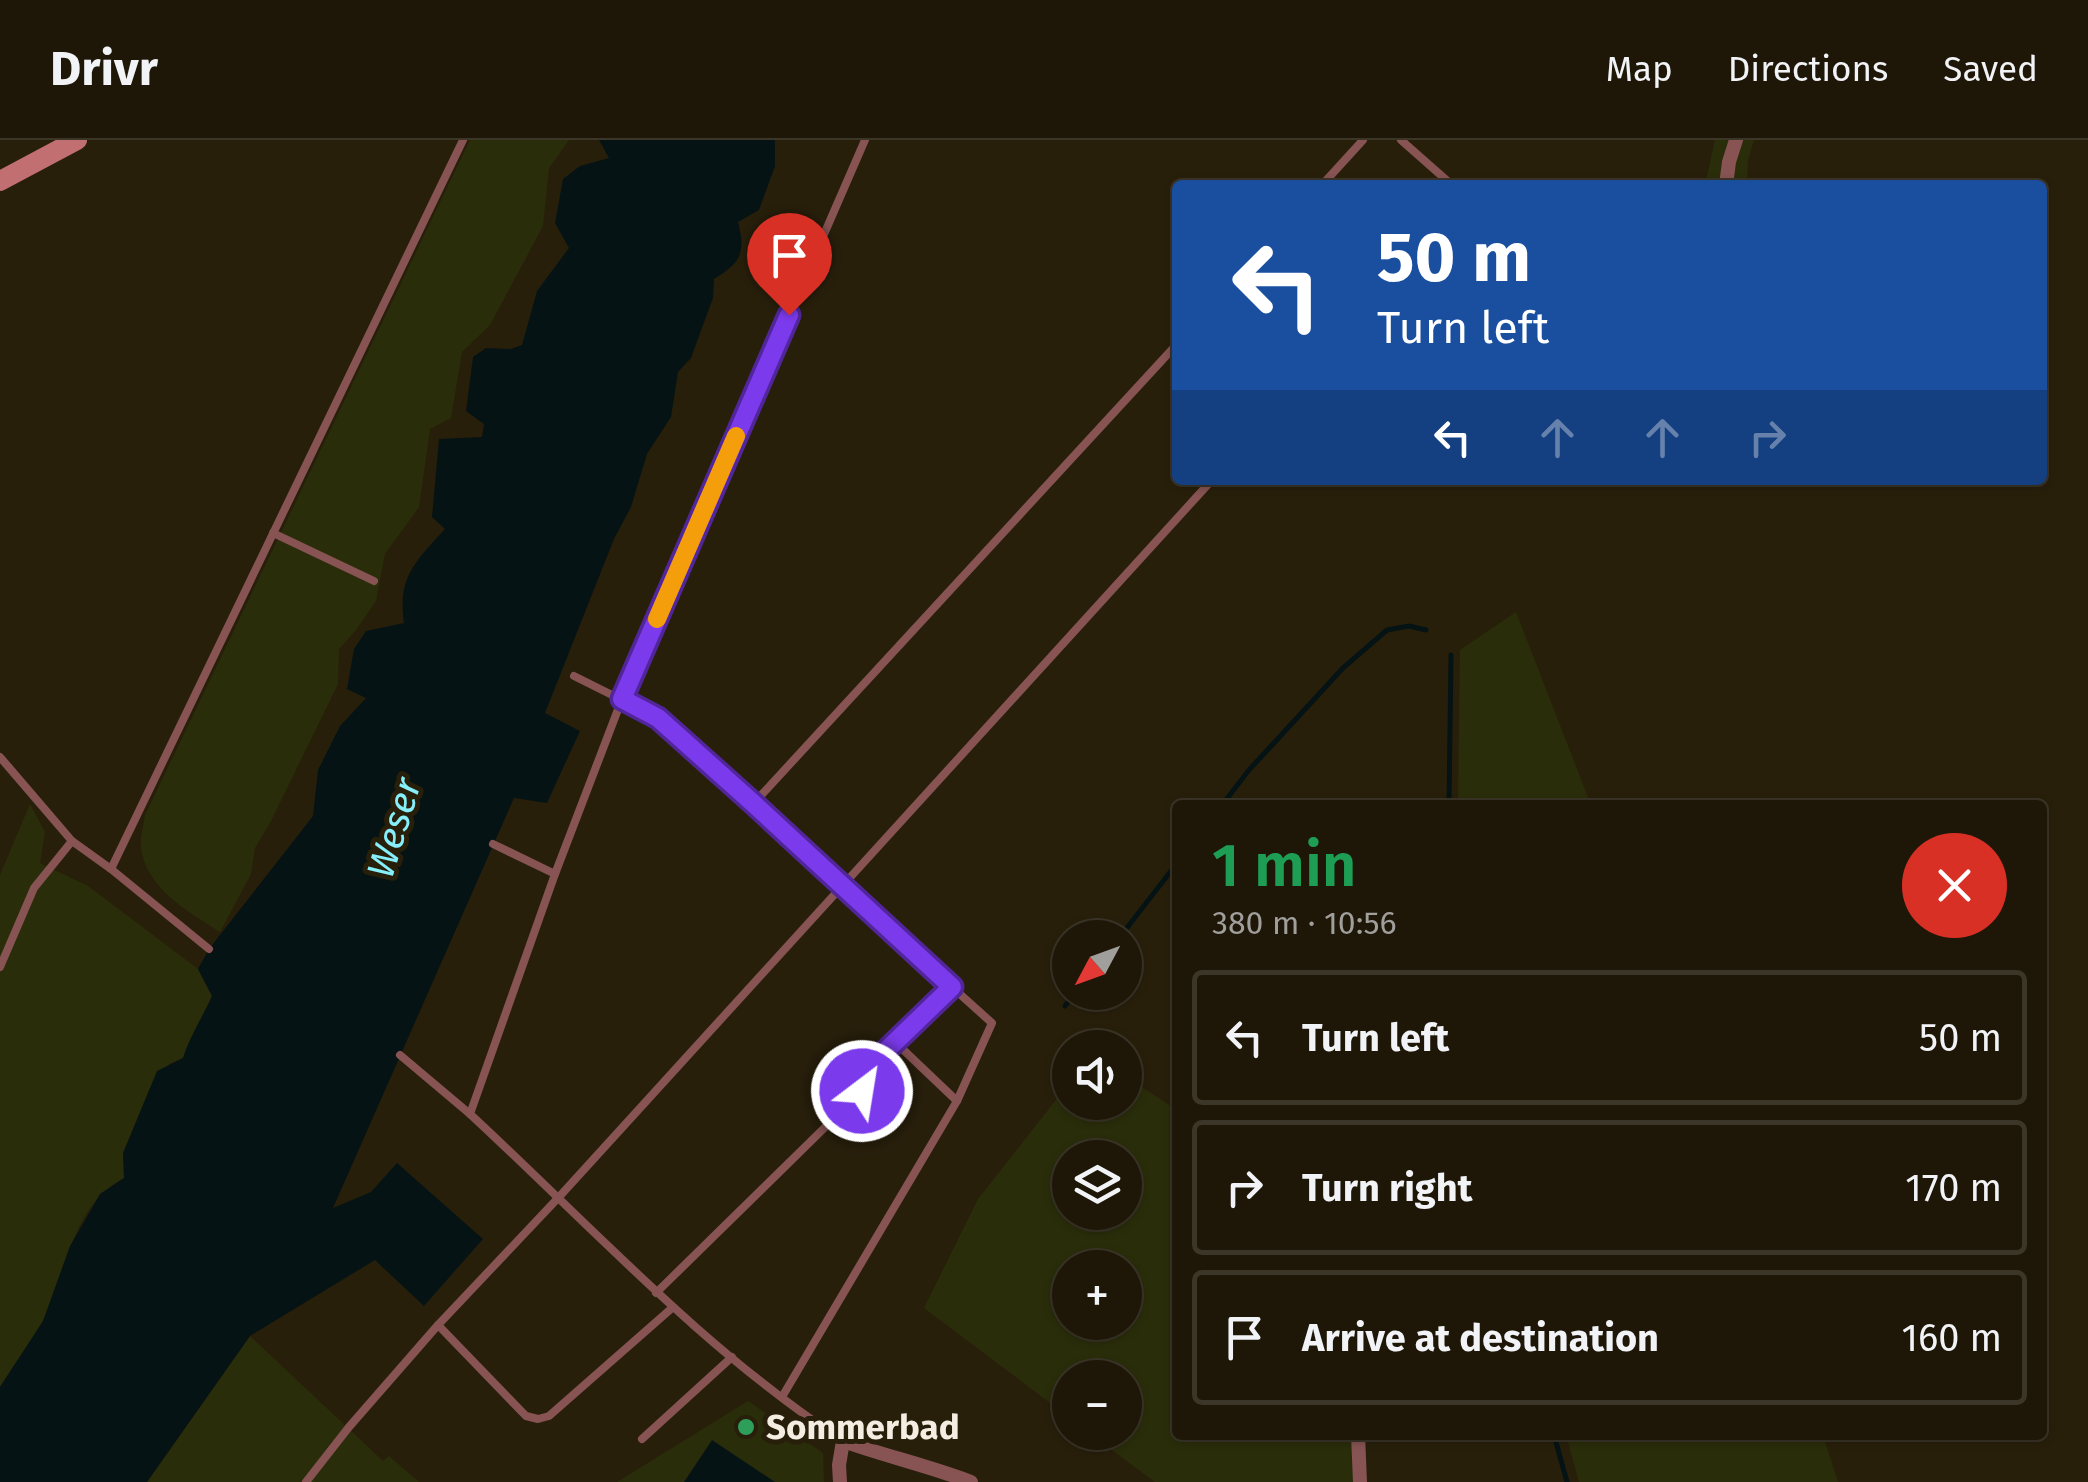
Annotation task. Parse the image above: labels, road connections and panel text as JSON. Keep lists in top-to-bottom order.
{
  "water": ["Weser"],
  "places": ["Sommerbad"],
  "north": "bottom left",
  "page": {
    "header": "Drivr",
    "nav": ["Map", "Directions", "Saved"],
    "turn": ["50 m", "Turn left"],
    "heading": ["1 min", "380 m · 10:56"],
    "map_buttons": ["+", "−"],
    "list": [
      {
        "name": "Turn left",
        "value": "50 m"
      },
      {
        "name": "Turn right",
        "value": "170 m"
      },
      {
        "name": "Arrive at destination",
        "value": "160 m"
      }
    ]
  }
}
